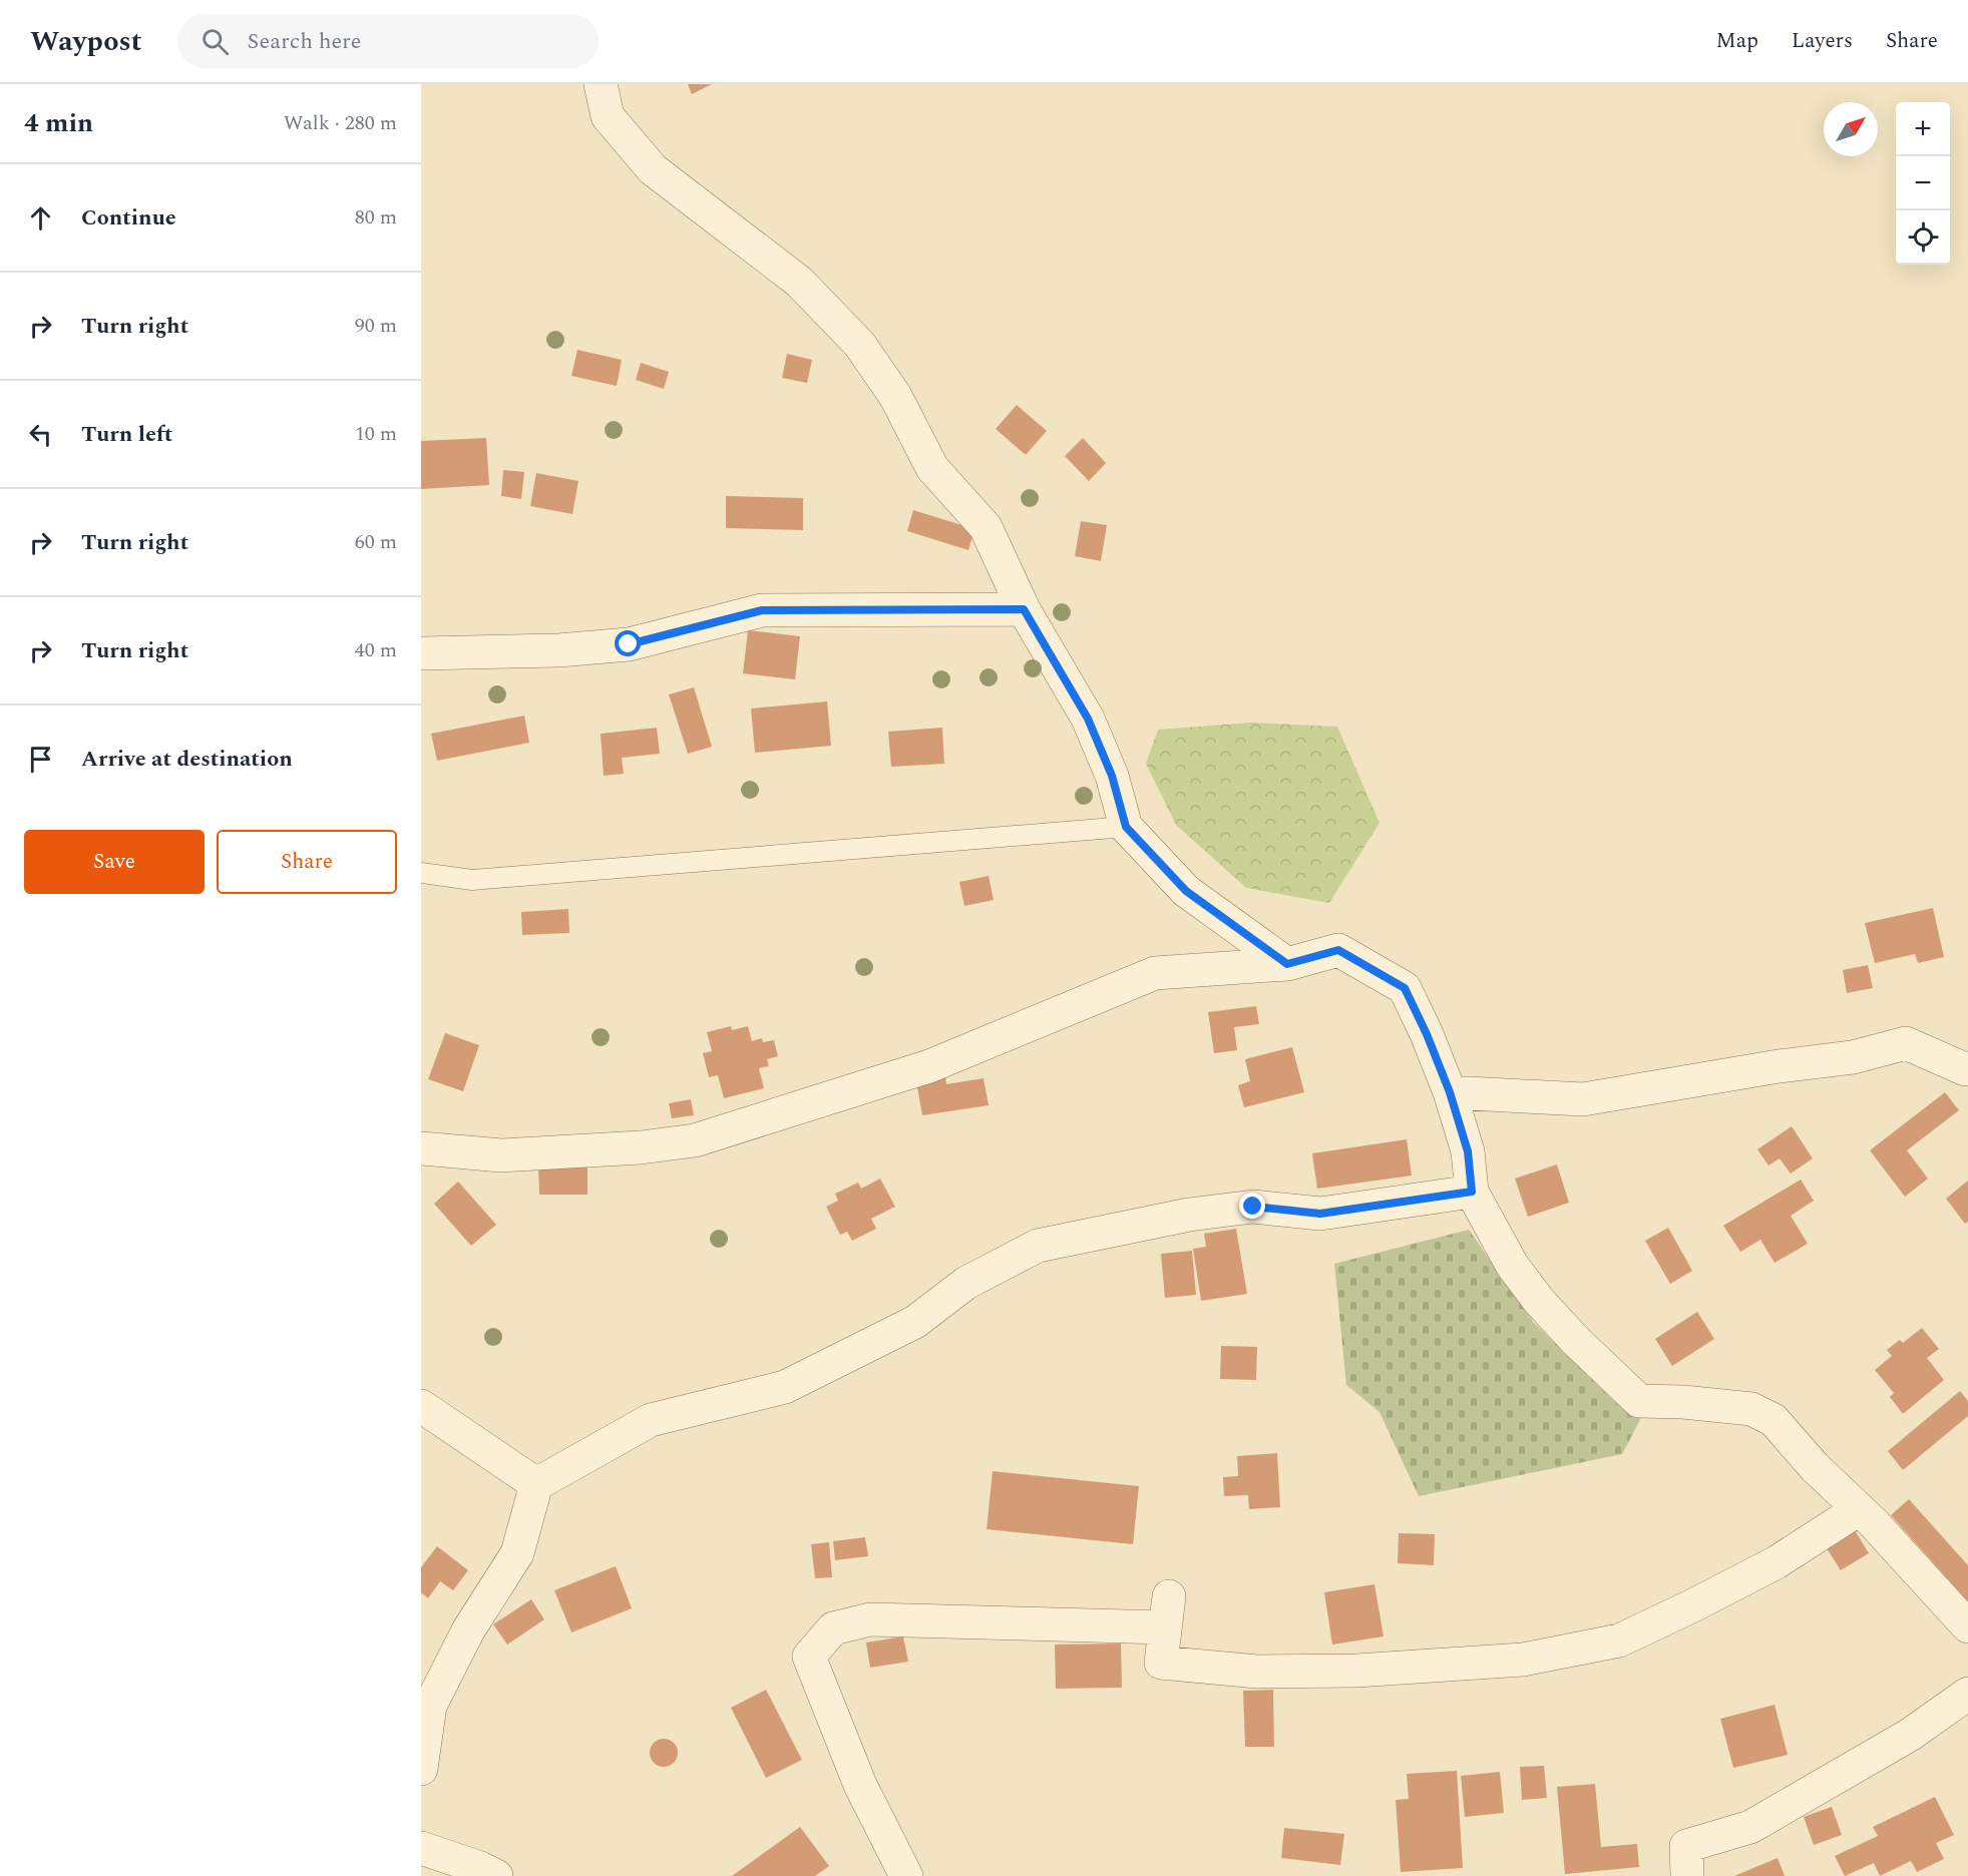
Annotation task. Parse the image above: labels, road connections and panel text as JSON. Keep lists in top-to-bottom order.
{
  "north": "top right",
  "page": {
    "header": "Waypost",
    "search": "Search here",
    "nav": ["Map", "Layers", "Share"],
    "heading": ["4 min", "Walk · 280 m"],
    "map_buttons": ["+", "−"],
    "list": [
      ["Continue", "80 m"],
      ["Turn right", "90 m"],
      ["Turn left", "10 m"],
      ["Turn right", "60 m"],
      ["Turn right", "40 m"],
      "Arrive at destination"
    ],
    "buttons": ["Save", "Share"]
  }
}
